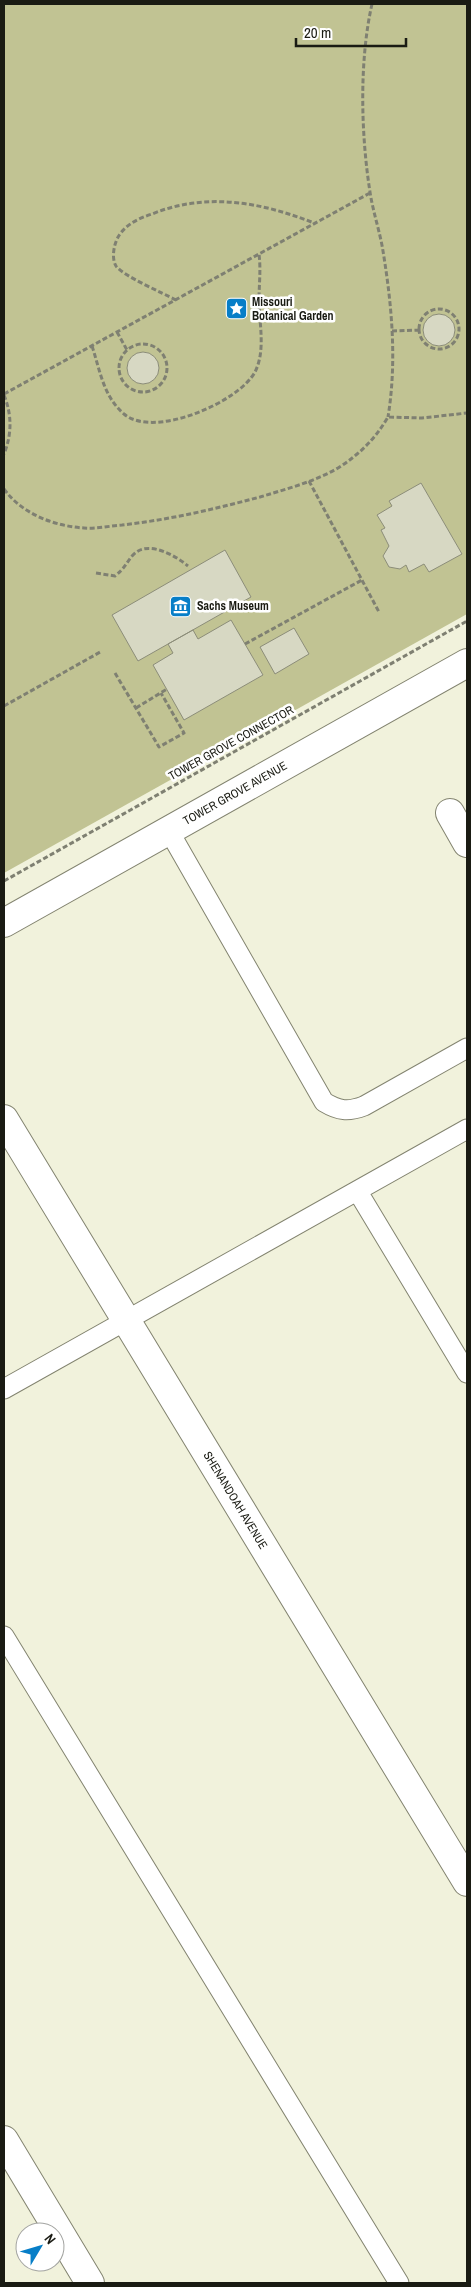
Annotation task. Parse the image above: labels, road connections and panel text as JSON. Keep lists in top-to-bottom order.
{
  "streets": {
    "street": ["TOWER GROVE AVENUE", "SHENANDOAH AVENUE"],
    "path": ["TOWER GROVE CONNECTOR"]
  },
  "places": {
    "place": ["Missouri Botanical Garden"],
    "museum": ["Sachs Museum"]
  },
  "scale_bar": "20 m",
  "north": "top right"
}
